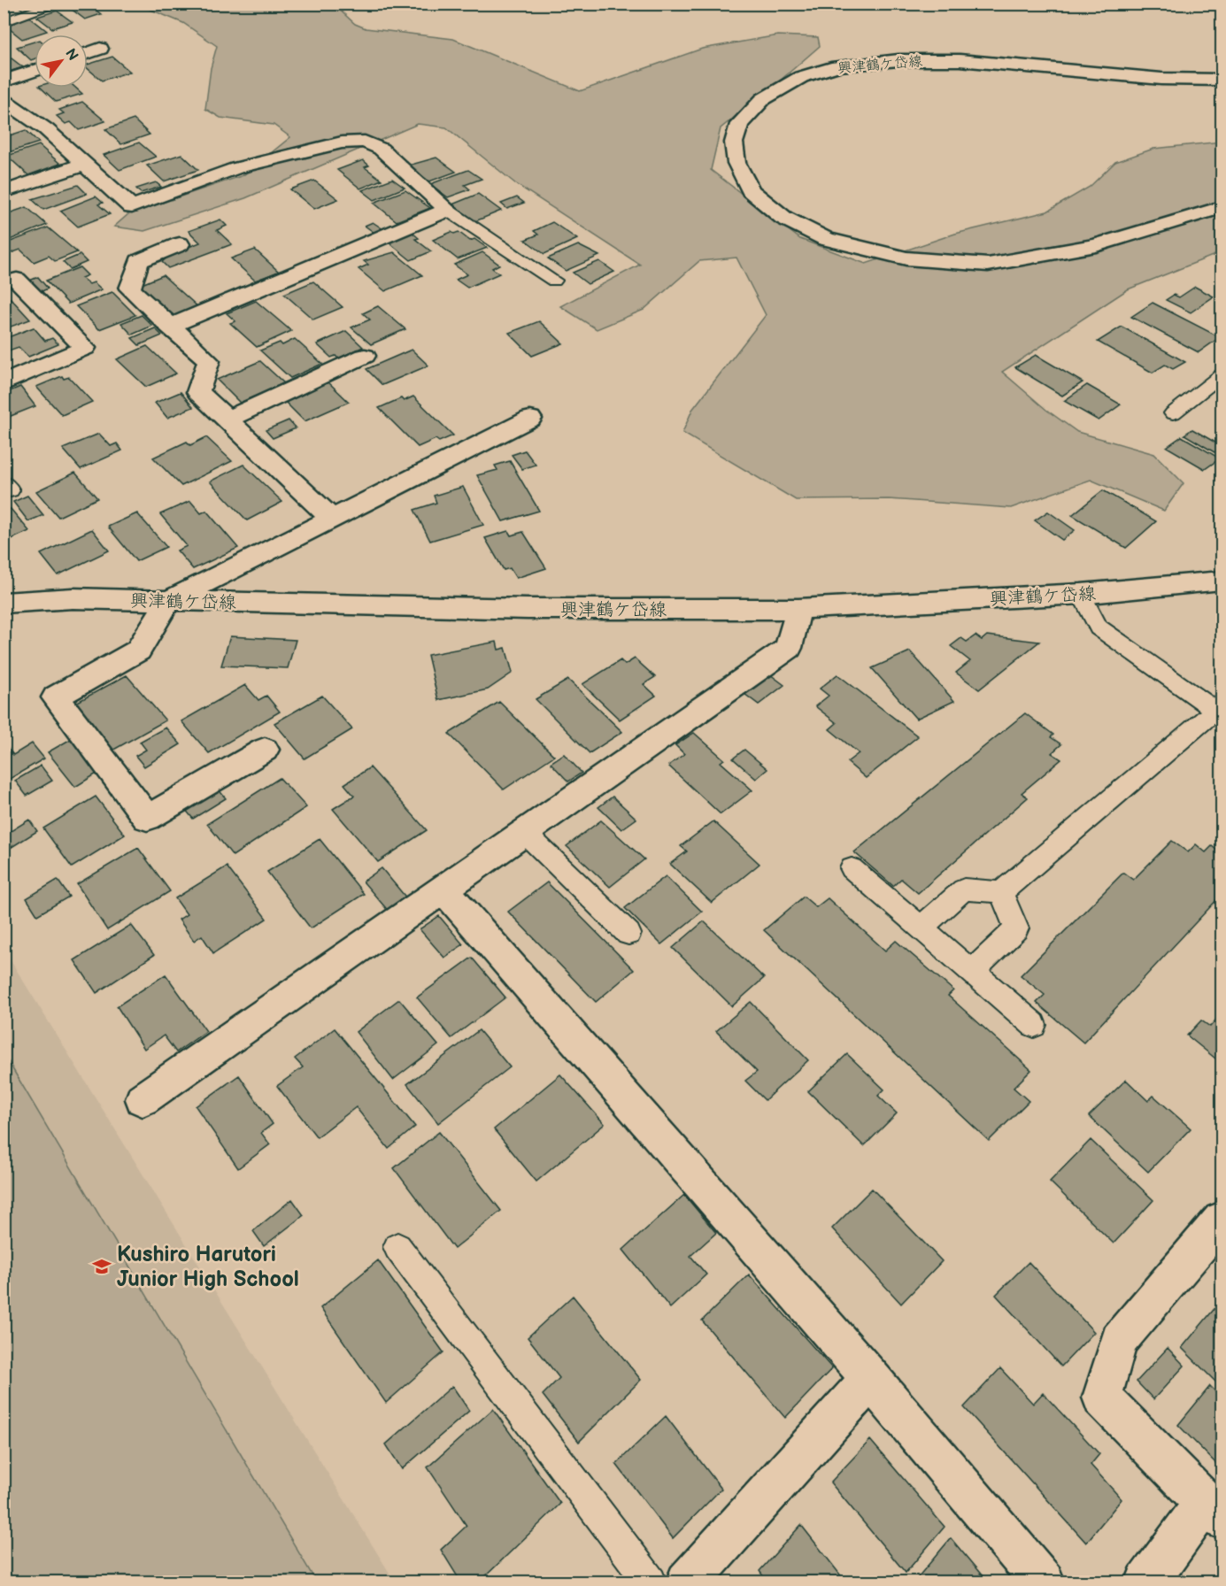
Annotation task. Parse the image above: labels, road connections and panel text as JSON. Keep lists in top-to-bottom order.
{
  "streets": {
    "street": ["興津鶴ケ岱線"]
  },
  "places": {
    "school or university": ["Kushiro Harutori Junior High School"]
  },
  "north": "top right"
}
